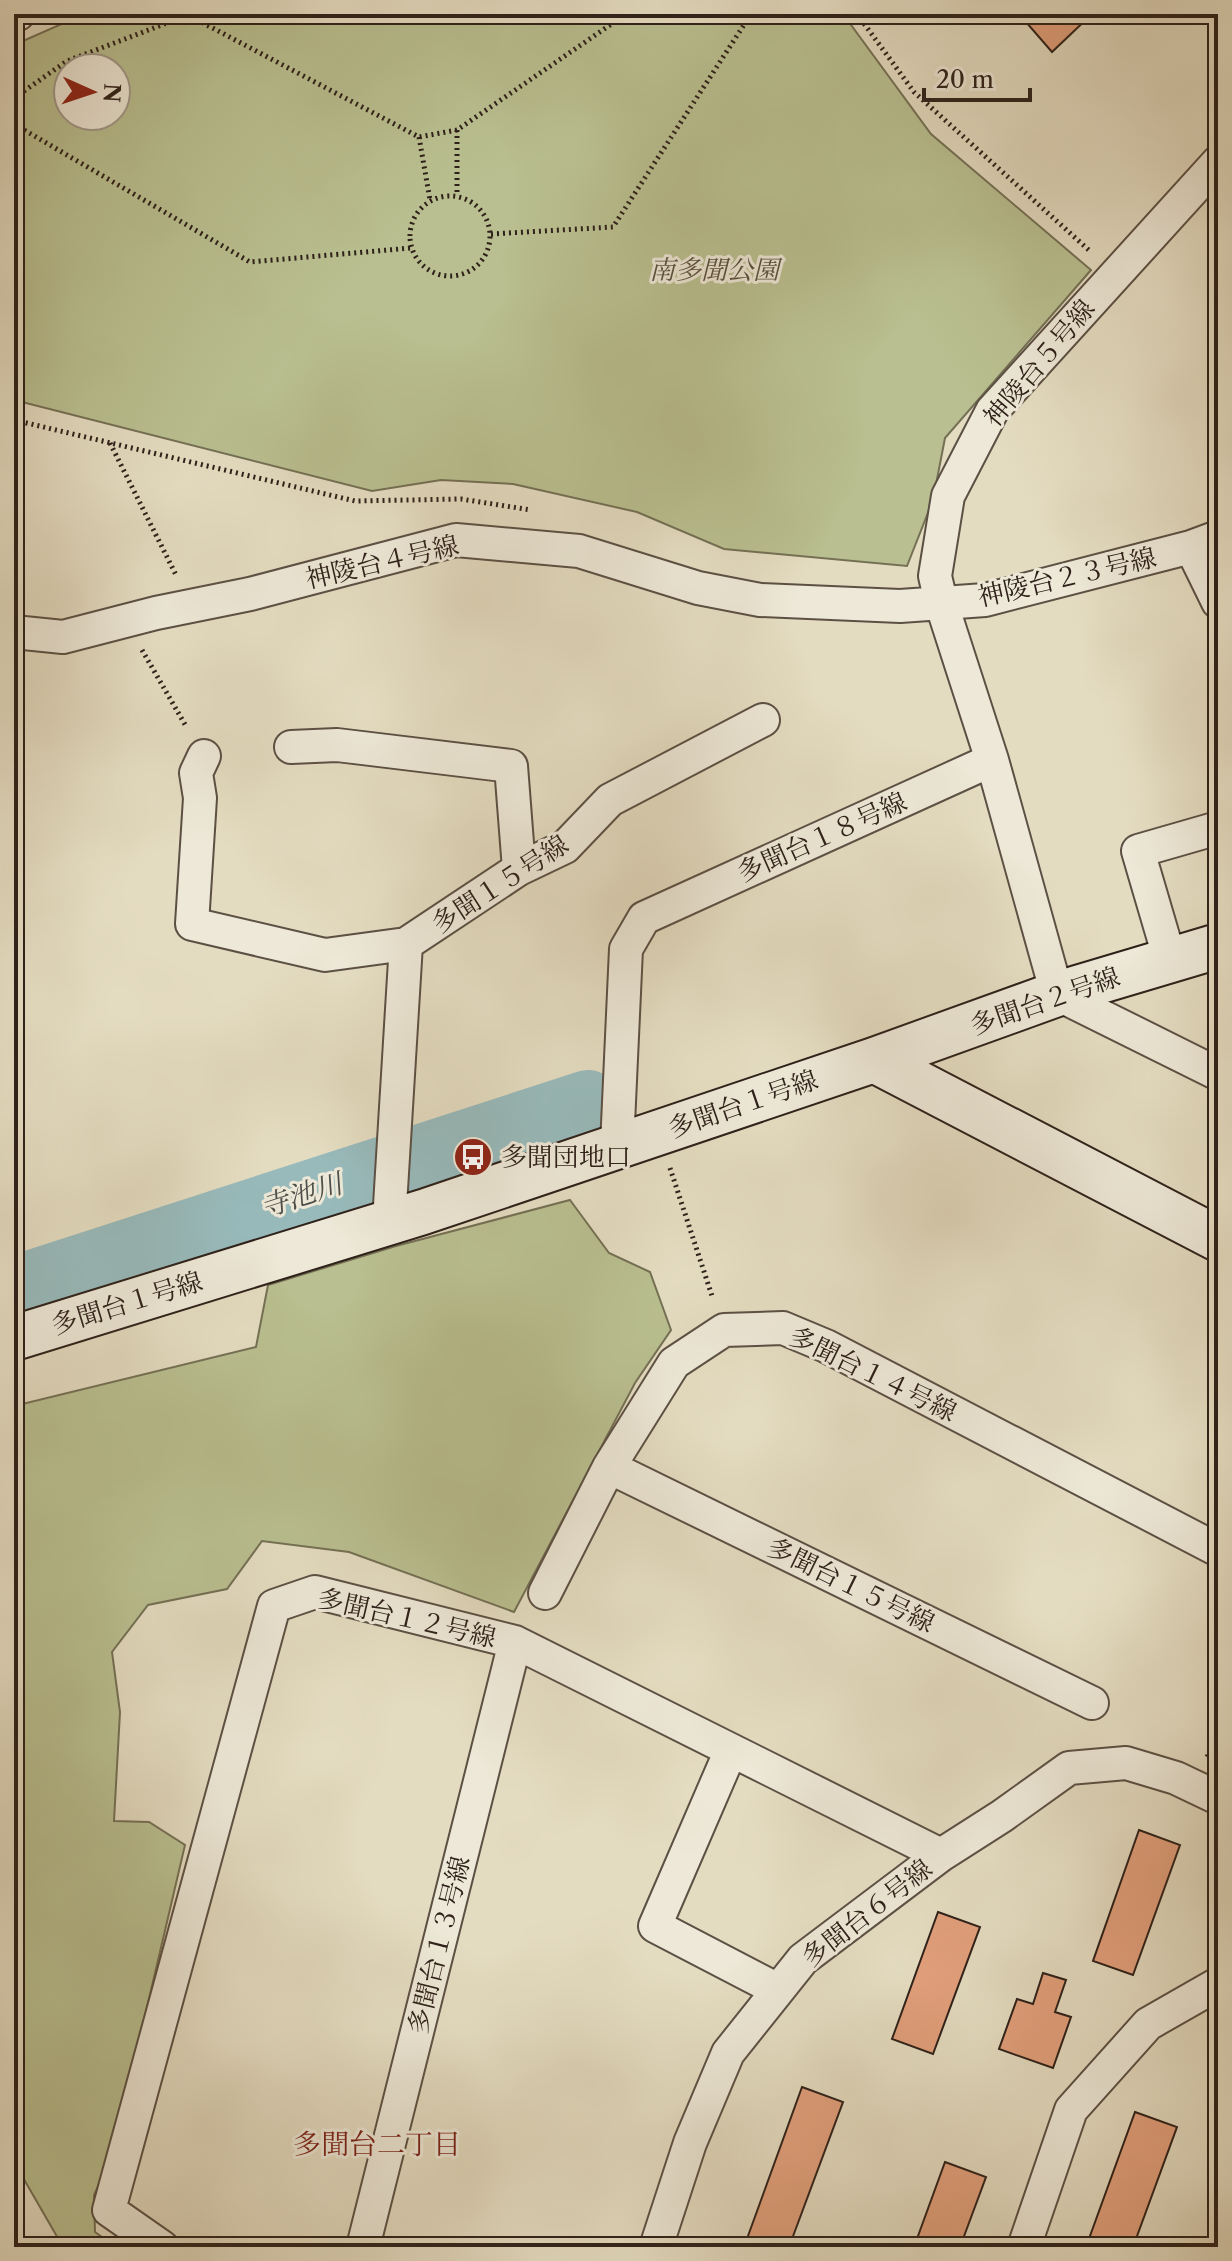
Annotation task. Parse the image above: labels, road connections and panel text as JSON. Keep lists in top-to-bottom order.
{
  "streets": {
    "street": [
      "神陵台５号線",
      "神陵台４号線",
      "神陵台２３号線",
      "多聞台１８号線",
      "多聞１５号線",
      "多聞台２号線",
      "多聞台１号線",
      "多聞台１４号線",
      "多聞台１５号線",
      "多聞台１２号線",
      "多聞台６号線",
      "多聞台１３号線"
    ]
  },
  "crossings": [
    ["神陵台５号線", "神陵台４号線"],
    ["神陵台５号線", "神陵台２３号線"],
    ["神陵台５号線", "多聞台１８号線"],
    ["神陵台４号線", "神陵台２３号線"],
    ["多聞台１８号線", "多聞台１号線"],
    ["多聞１５号線", "多聞台１号線"],
    ["多聞台２号線", "多聞台１号線"],
    ["多聞台１２号線", "多聞台６号線"],
    ["多聞台１２号線", "多聞台１３号線"]
  ],
  "districts": ["多聞台二丁目"],
  "water": ["寺池川"],
  "parks": ["南多聞公園"],
  "places": {
    "bus stop": ["多聞団地口"]
  },
  "scale_bar": "20 m",
  "north": "right"
}
